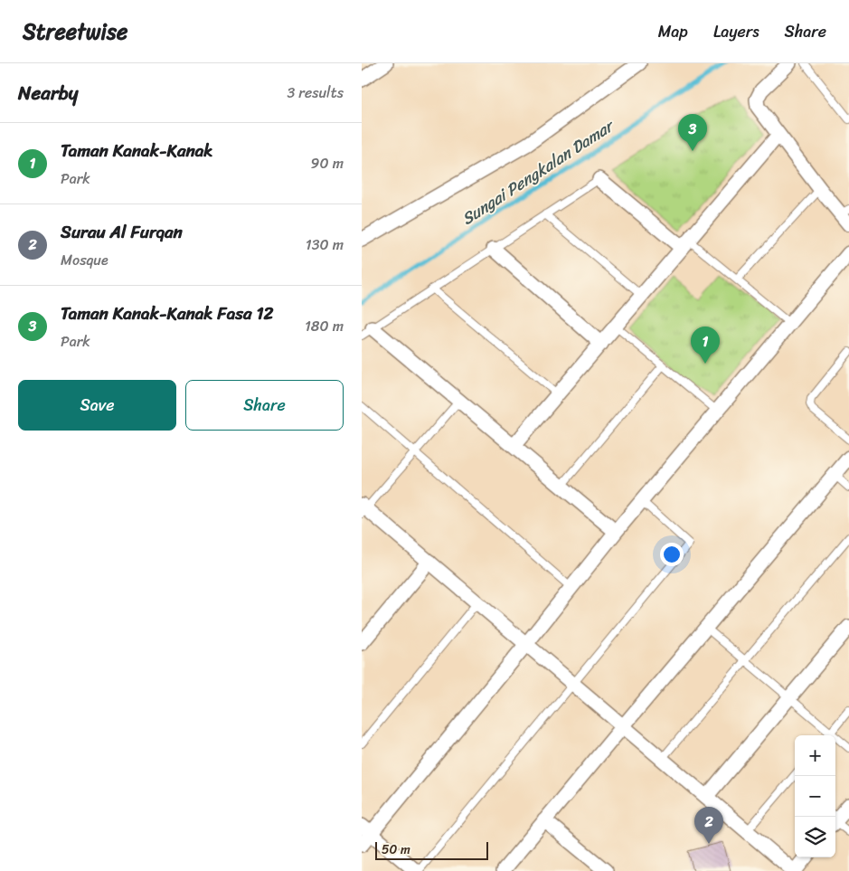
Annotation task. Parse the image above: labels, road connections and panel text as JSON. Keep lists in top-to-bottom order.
{
  "water": ["Sungai Pengkalan Damar"],
  "scale_bar": "50 m",
  "page": {
    "header": "Streetwise",
    "nav": ["Map", "Layers", "Share"],
    "heading": ["Nearby", "3 results"],
    "pins": ["3", "1", "2"],
    "list": [
      {
        "mark": "1",
        "name": "Taman Kanak-Kanak",
        "note": "Park",
        "value": "90 m"
      },
      {
        "mark": "2",
        "name": "Surau Al Furqan",
        "note": "Mosque",
        "value": "130 m"
      },
      {
        "mark": "3",
        "name": "Taman Kanak-Kanak Fasa 12",
        "note": "Park",
        "value": "180 m"
      }
    ],
    "buttons": ["Save", "Share"],
    "map_buttons": ["+", "−"],
    "scale": "50 m"
  }
}
